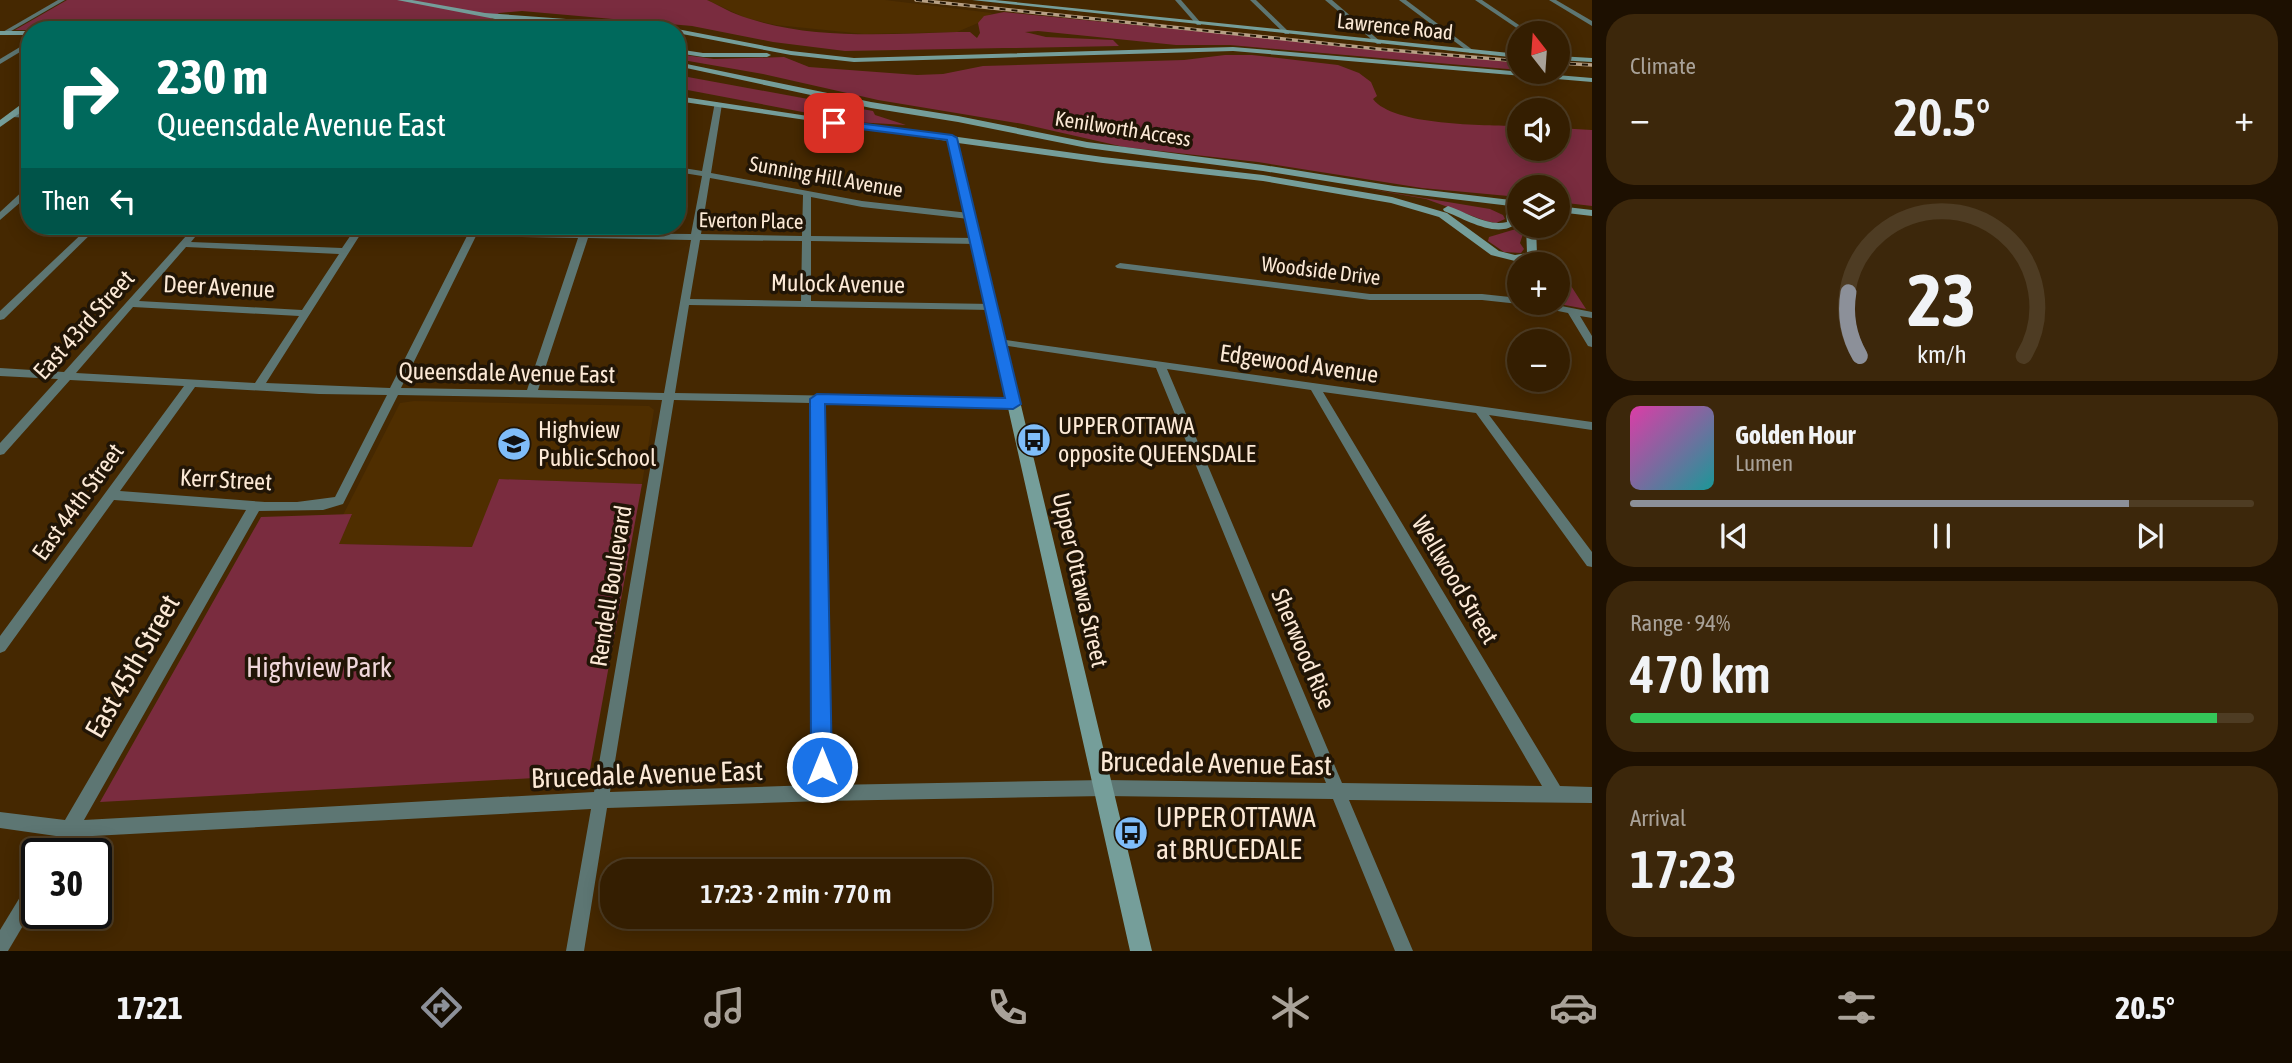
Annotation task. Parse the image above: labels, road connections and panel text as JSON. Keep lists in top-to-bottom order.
{
  "streets": {
    "main road": ["Lawrence Road", "Kenilworth Access", "Upper Ottawa Street"],
    "street": [
      "Sunning Hill Avenue",
      "Everton Place",
      "Woodside Drive",
      "Mulock Avenue",
      "Deer Avenue",
      "East 43rd Street",
      "Edgewood Avenue",
      "Queensdale Avenue East",
      "Kerr Street",
      "East 44th Street",
      "Wellwood Street",
      "Rendell Boulevard",
      "Sherwood Rise",
      "East 45th Street",
      "Brucedale Avenue East"
    ]
  },
  "crossings": [
    ["Sunning Hill Avenue", "Upper Ottawa Street"],
    ["Sunning Hill Avenue", "Rendell Boulevard"],
    ["Everton Place", "Upper Ottawa Street"],
    ["Everton Place", "Rendell Boulevard"],
    ["Mulock Avenue", "Upper Ottawa Street"],
    ["Mulock Avenue", "Rendell Boulevard"],
    ["Deer Avenue", "East 43rd Street"],
    ["East 43rd Street", "Queensdale Avenue East"],
    ["Edgewood Avenue", "Upper Ottawa Street"],
    ["Edgewood Avenue", "Wellwood Street"],
    ["Edgewood Avenue", "Sherwood Rise"],
    ["Queensdale Avenue East", "Kerr Street"],
    ["Queensdale Avenue East", "East 44th Street"],
    ["Queensdale Avenue East", "Upper Ottawa Street"],
    ["Queensdale Avenue East", "Rendell Boulevard"],
    ["Kerr Street", "East 44th Street"],
    ["Kerr Street", "East 45th Street"],
    ["Upper Ottawa Street", "Brucedale Avenue East"],
    ["Wellwood Street", "Brucedale Avenue East"],
    ["Rendell Boulevard", "Brucedale Avenue East"],
    ["Sherwood Rise", "Brucedale Avenue East"],
    ["East 45th Street", "Brucedale Avenue East"]
  ],
  "parks": ["Highview Park"],
  "places": {
    "bus stop": ["UPPER OTTAWA opposite QUEENSDALE", "UPPER OTTAWA at BRUCEDALE"],
    "school or university": ["Highview Public School"]
  },
  "north": "top",
  "page": {
    "tile": [
      "Climate",
      ["Range · 94%", "470 km"],
      ["Arrival", "17:23"]
    ],
    "map_buttons": ["+", "−"],
    "turn": ["230 m", "Queensdale Avenue East"],
    "heat": ["−", "20.5°", "+"],
    "then": "Then",
    "song": ["Golden Hour", "Lumen"],
    "limit": "30",
    "trip": "17:23 · 2 min · 770 m",
    "tabs": ["17:21", "20.5°"],
    "gauge": ["23", "km/h"]
  }
}
